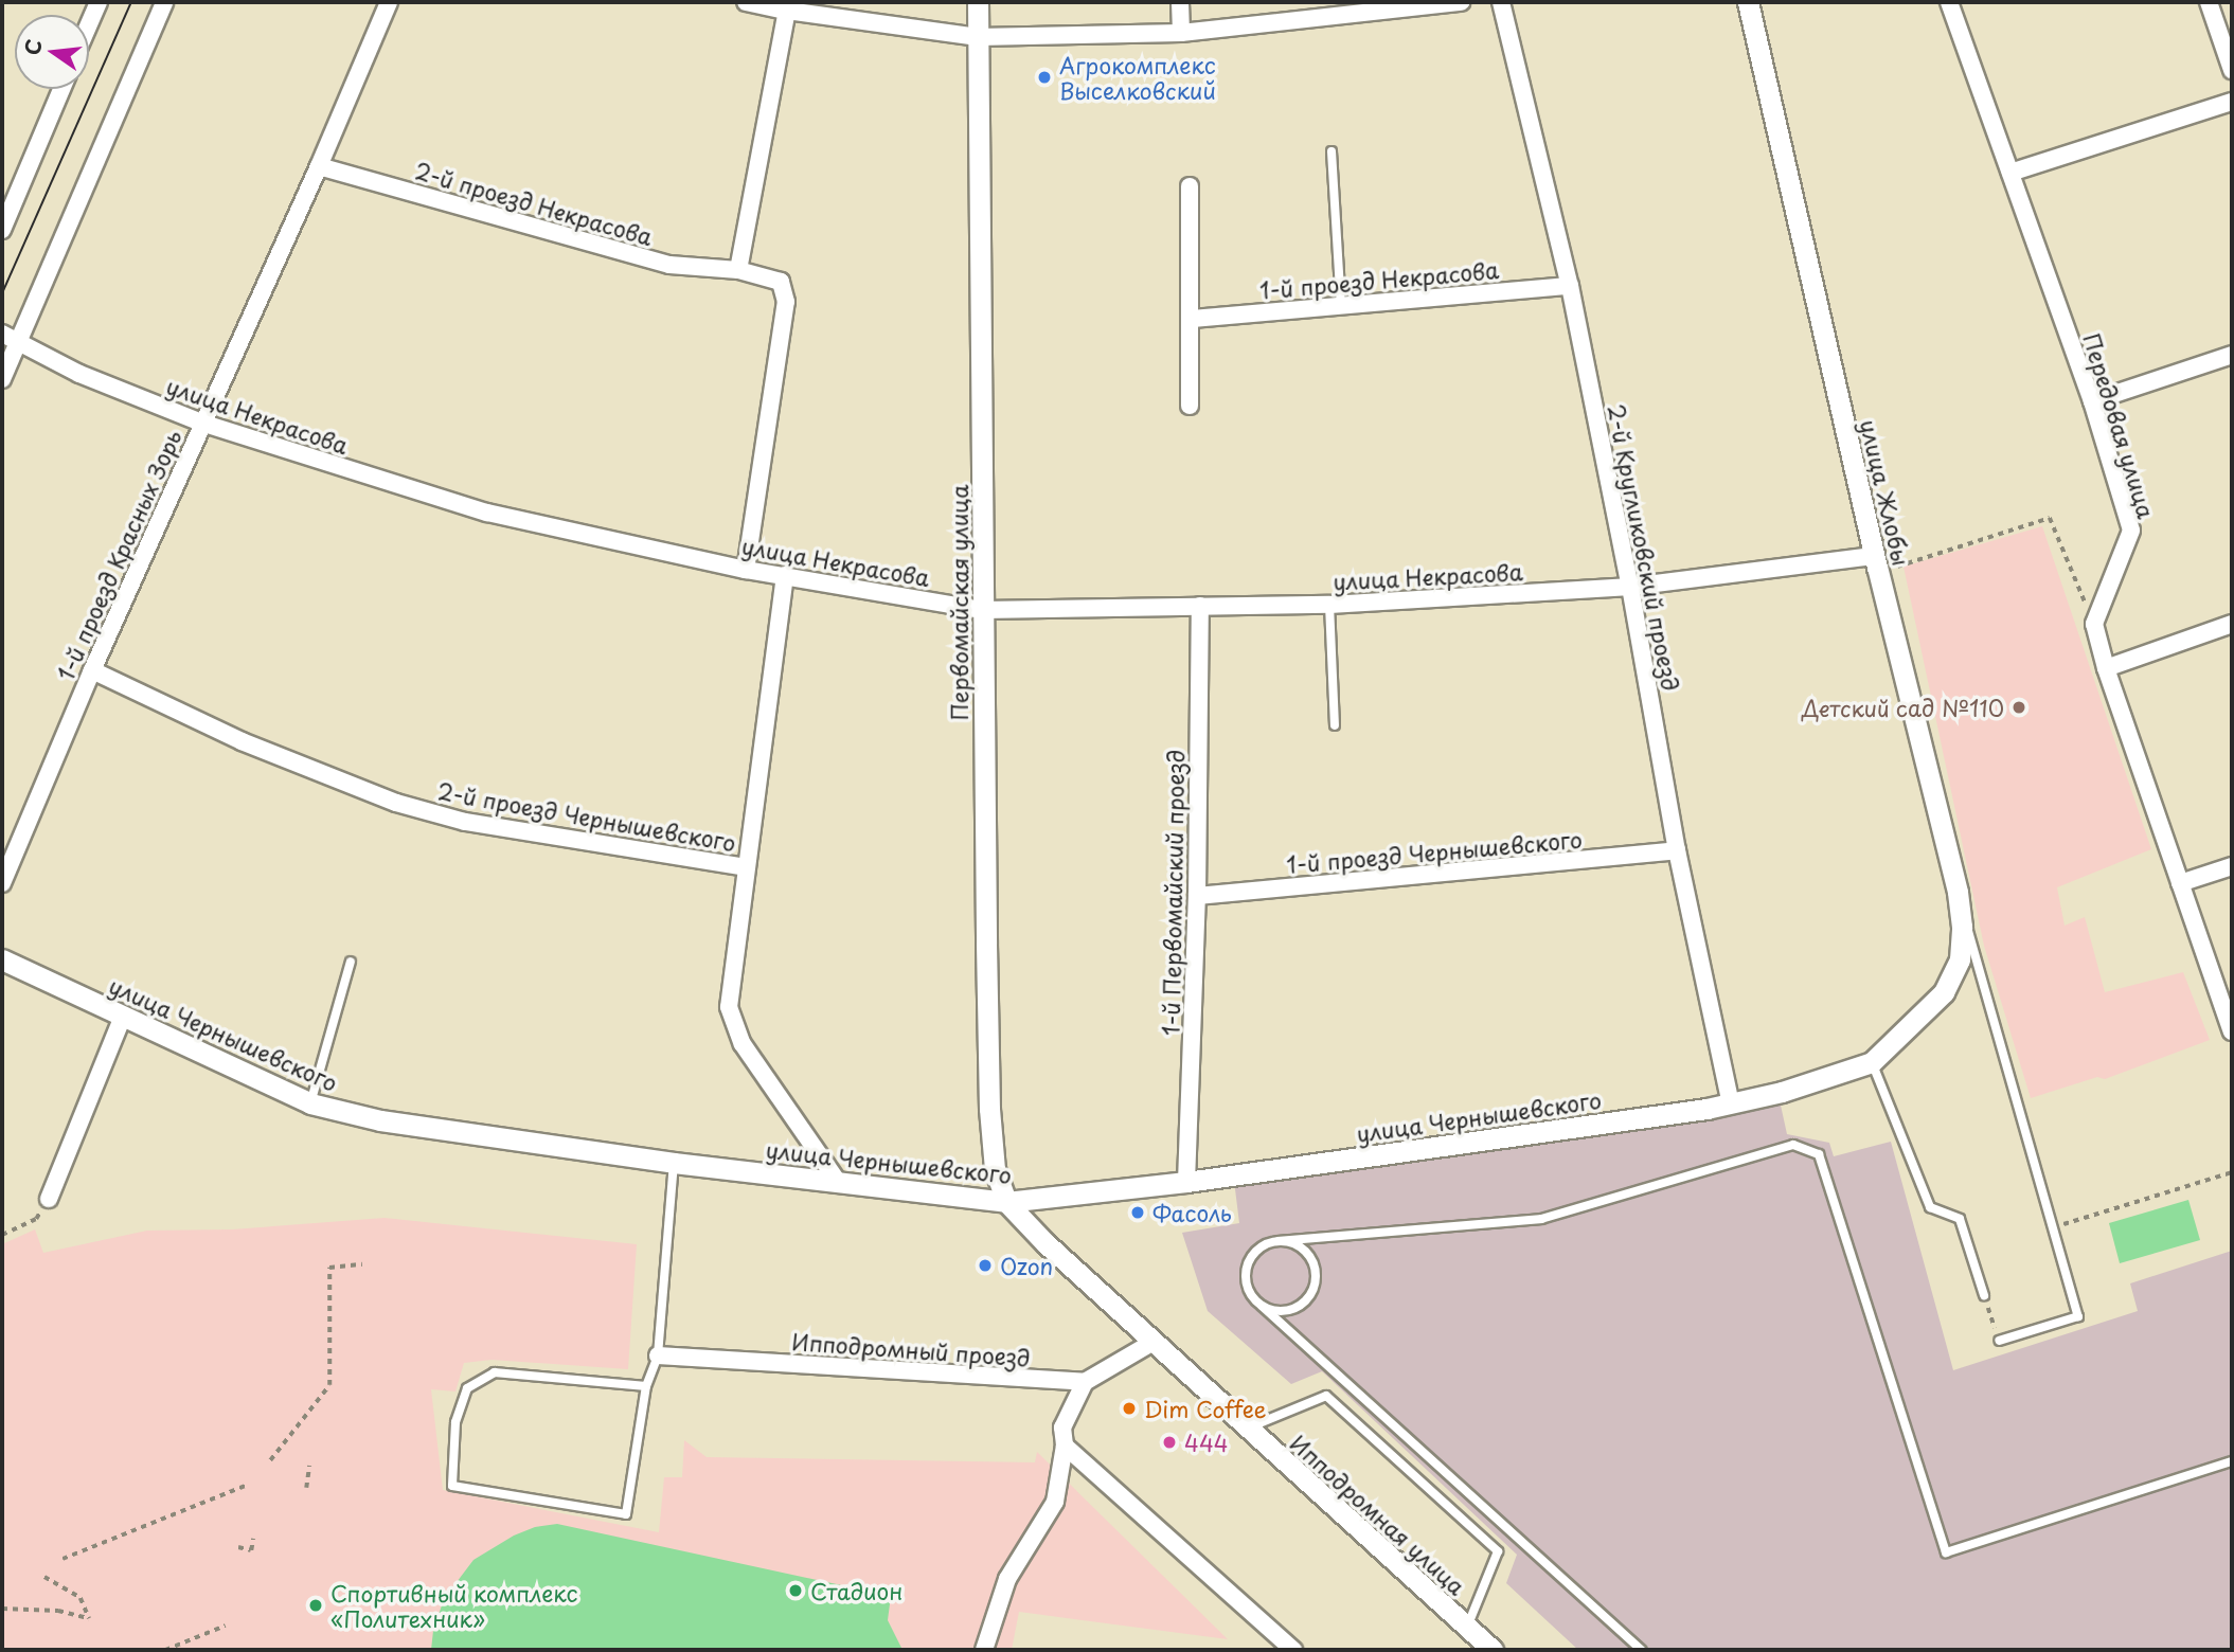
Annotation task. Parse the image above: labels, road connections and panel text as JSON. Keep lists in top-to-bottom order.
{
  "streets": {
    "street": [
      "2-й проезд Некрасова",
      "1-й проезд Некрасова",
      "улица Некрасова",
      "Передовая улица",
      "улица Жлобы",
      "2-й Кругликовский проезд",
      "1-й проезд Красных Зорь",
      "Первомайская улица",
      "2-й проезд Чернышевского",
      "1-й проезд Чернышевского",
      "1-й Первомайский проезд",
      "улица Чернышевского",
      "Ипподромный проезд",
      "Ипподромная улица"
    ]
  },
  "crossings": [
    ["2-й проезд Некрасова", "улица Некрасова"],
    ["2-й проезд Некрасова", "1-й проезд Красных Зорь"],
    ["1-й проезд Некрасова", "2-й Кругликовский проезд"],
    ["улица Некрасова", "улица Жлобы"],
    ["улица Некрасова", "2-й Кругликовский проезд"],
    ["улица Некрасова", "1-й проезд Красных Зорь"],
    ["улица Некрасова", "Первомайская улица"],
    ["улица Некрасова", "1-й Первомайский проезд"],
    ["улица Жлобы", "улица Чернышевского"],
    ["2-й Кругликовский проезд", "1-й проезд Чернышевского"],
    ["2-й Кругликовский проезд", "улица Чернышевского"],
    ["1-й проезд Красных Зорь", "2-й проезд Чернышевского"],
    ["Первомайская улица", "улица Чернышевского"],
    ["Первомайская улица", "Ипподромная улица"],
    ["1-й проезд Чернышевского", "1-й Первомайский проезд"],
    ["1-й Первомайский проезд", "улица Чернышевского"],
    ["улица Чернышевского", "Ипподромная улица"]
  ],
  "places": [
    "Агрокомплекс Выселковский",
    "Детский сад №110",
    "Фасоль",
    "Ozon",
    "Dim Coffee",
    "444",
    "Стадион",
    "Спортивный комплекс «Политехник»"
  ],
  "north": "left"
}
